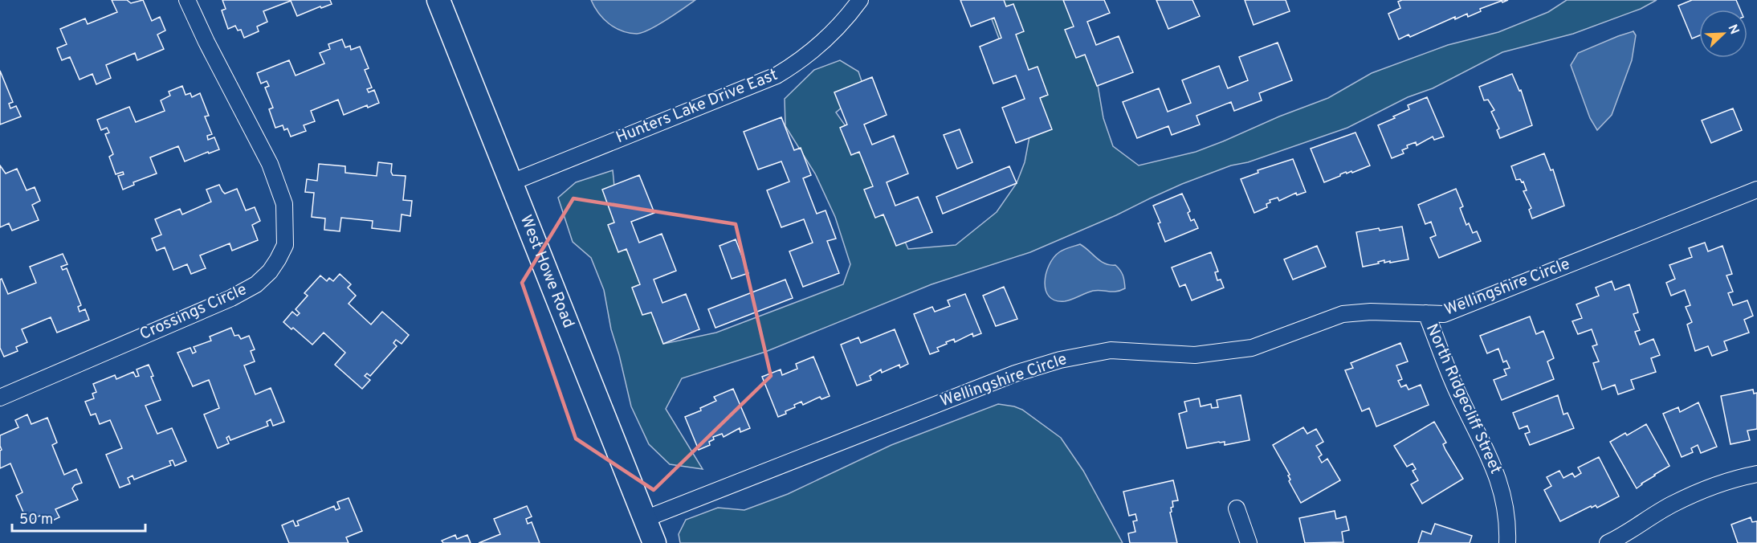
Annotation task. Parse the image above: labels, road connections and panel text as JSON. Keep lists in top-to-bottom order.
{
  "streets": {
    "main road": ["West Howe Road"],
    "street": [
      "Hunters Lake Drive East",
      "Wellingshire Circle",
      "Crossings Circle",
      "North Ridgecliff Street"
    ]
  },
  "crossings": [
    ["Hunters Lake Drive East", "West Howe Road"],
    ["West Howe Road", "Wellingshire Circle"],
    ["Wellingshire Circle", "North Ridgecliff Street"]
  ],
  "scale_bar": "50 m",
  "north": "top right"
}
